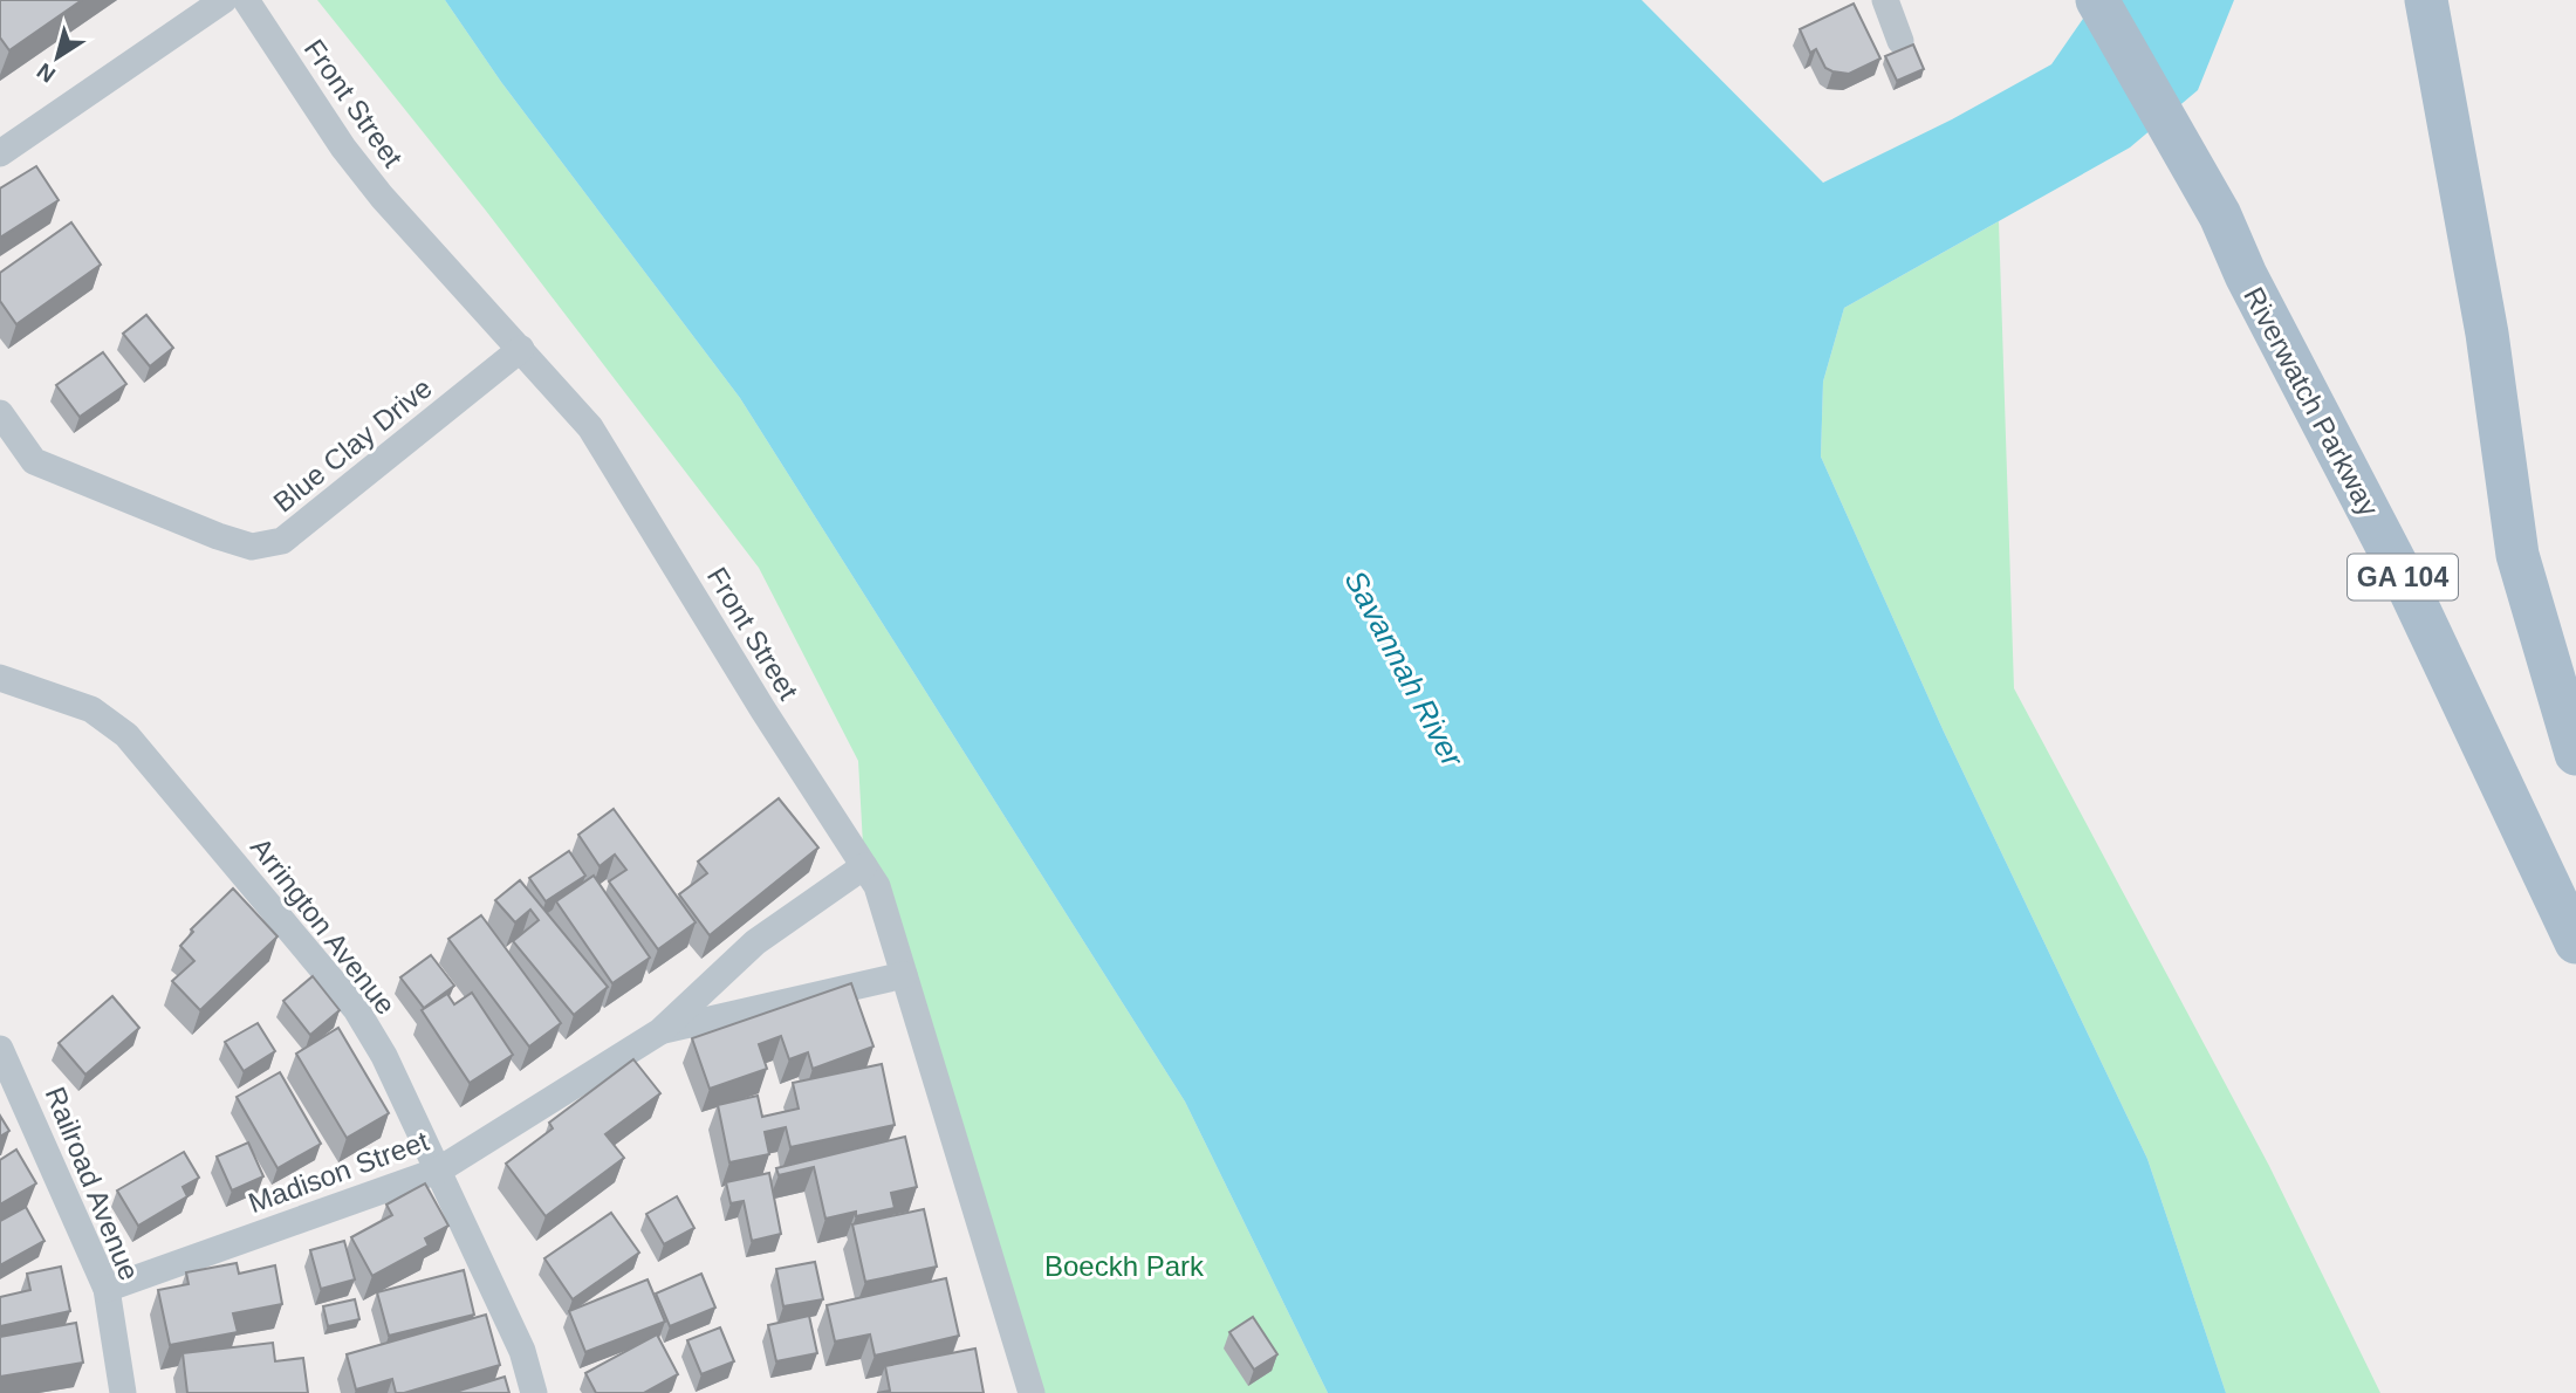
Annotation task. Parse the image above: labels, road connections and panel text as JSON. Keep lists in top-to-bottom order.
{
  "streets": {
    "main road": ["Riverwatch Parkway", "GA 104"],
    "street": [
      "Front Street",
      "Blue Clay Drive",
      "Arrington Avenue",
      "Madison Street",
      "Railroad Avenue"
    ]
  },
  "crossings": [
    ["Front Street", "Blue Clay Drive"],
    ["Front Street", "Madison Street"],
    ["Arrington Avenue", "Madison Street"],
    ["Madison Street", "Railroad Avenue"]
  ],
  "water": ["Savannah River"],
  "parks": ["Boeckh Park"],
  "north": "bottom left"
}
